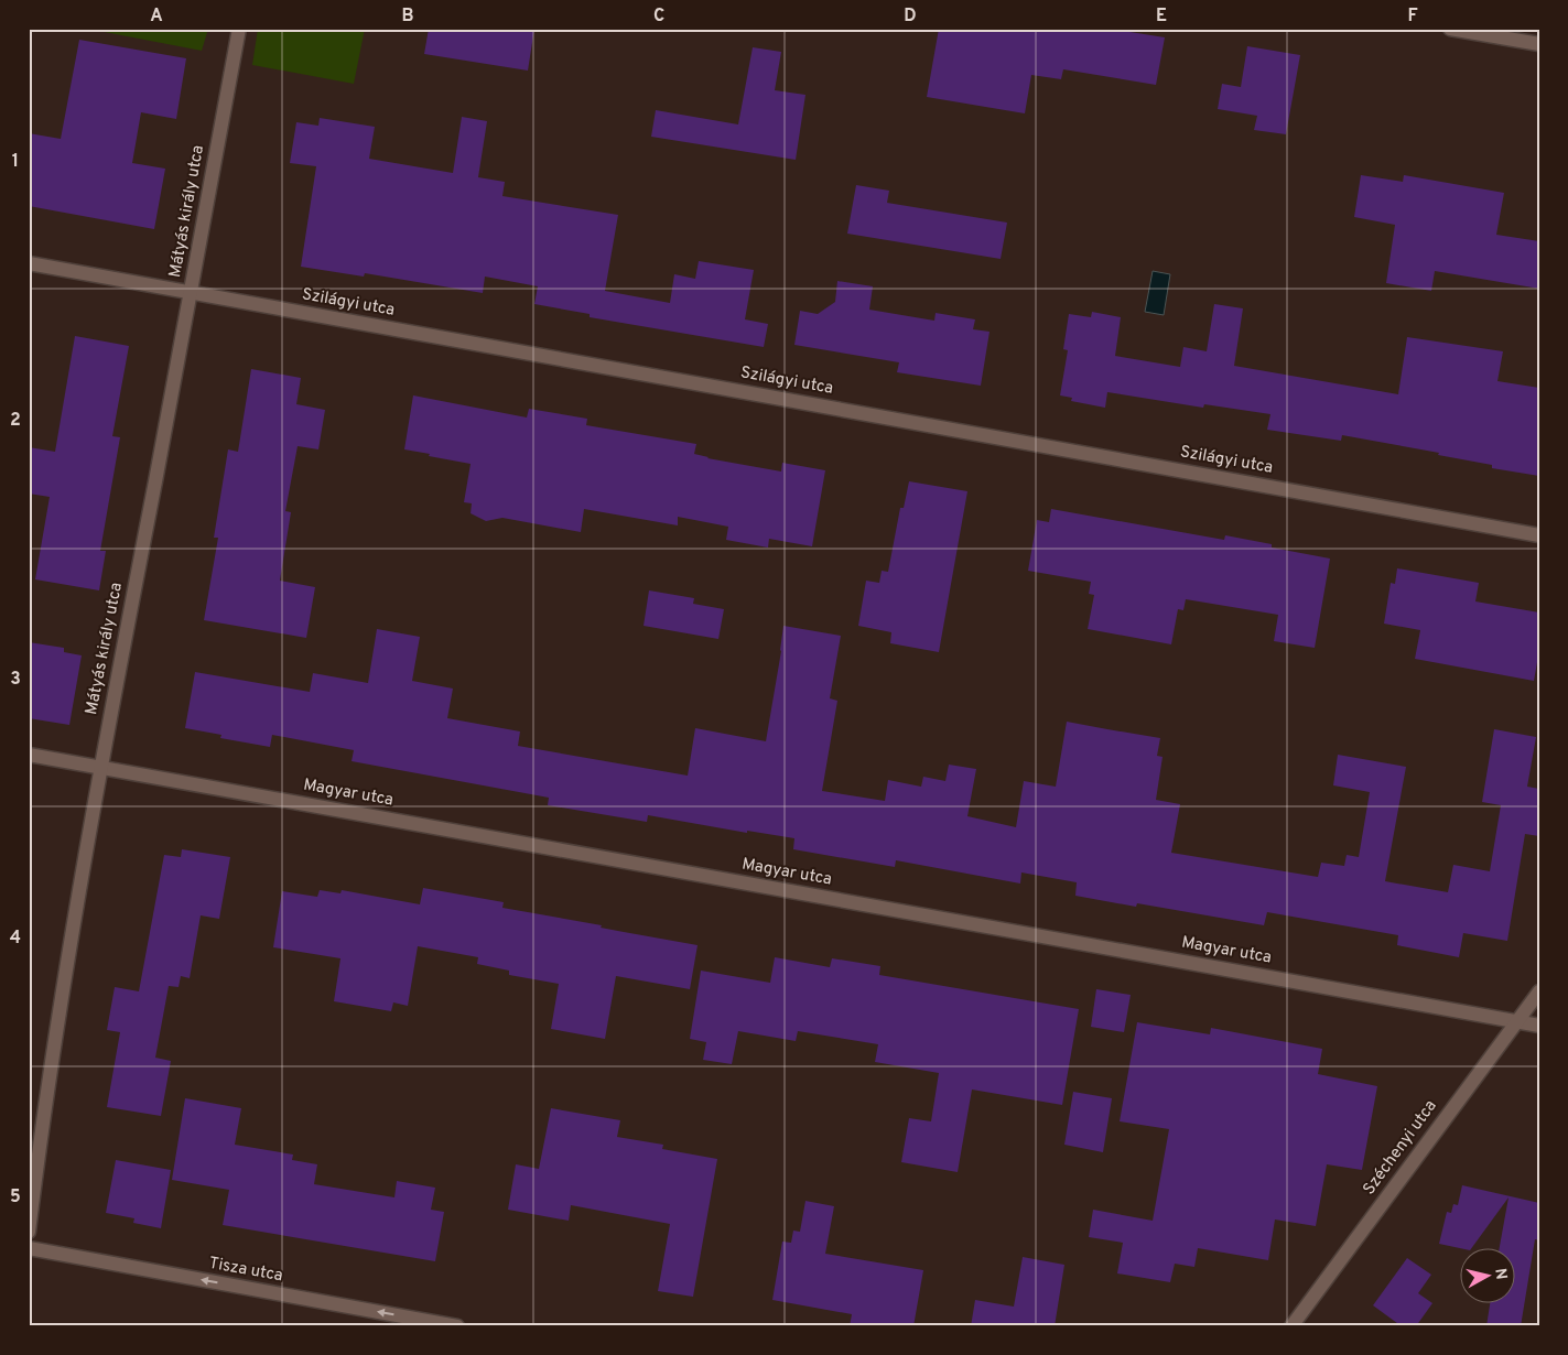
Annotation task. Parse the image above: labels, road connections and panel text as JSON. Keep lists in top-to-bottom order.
{
  "streets": {
    "street": [
      "Mátyás király utca",
      "Szilágyi utca",
      "Magyar utca",
      "Széchenyi utca",
      "Tisza utca"
    ]
  },
  "crossings": [
    ["Mátyás király utca", "Szilágyi utca"],
    ["Mátyás király utca", "Magyar utca"],
    ["Magyar utca", "Széchenyi utca"]
  ],
  "one_way": ["Tisza utca"],
  "north": "right",
  "grid": {
    "columns": [
      "A",
      "B",
      "C",
      "D",
      "E",
      "F"
    ],
    "rows": [
      "1",
      "2",
      "3",
      "4",
      "5"
    ]
  }
}
